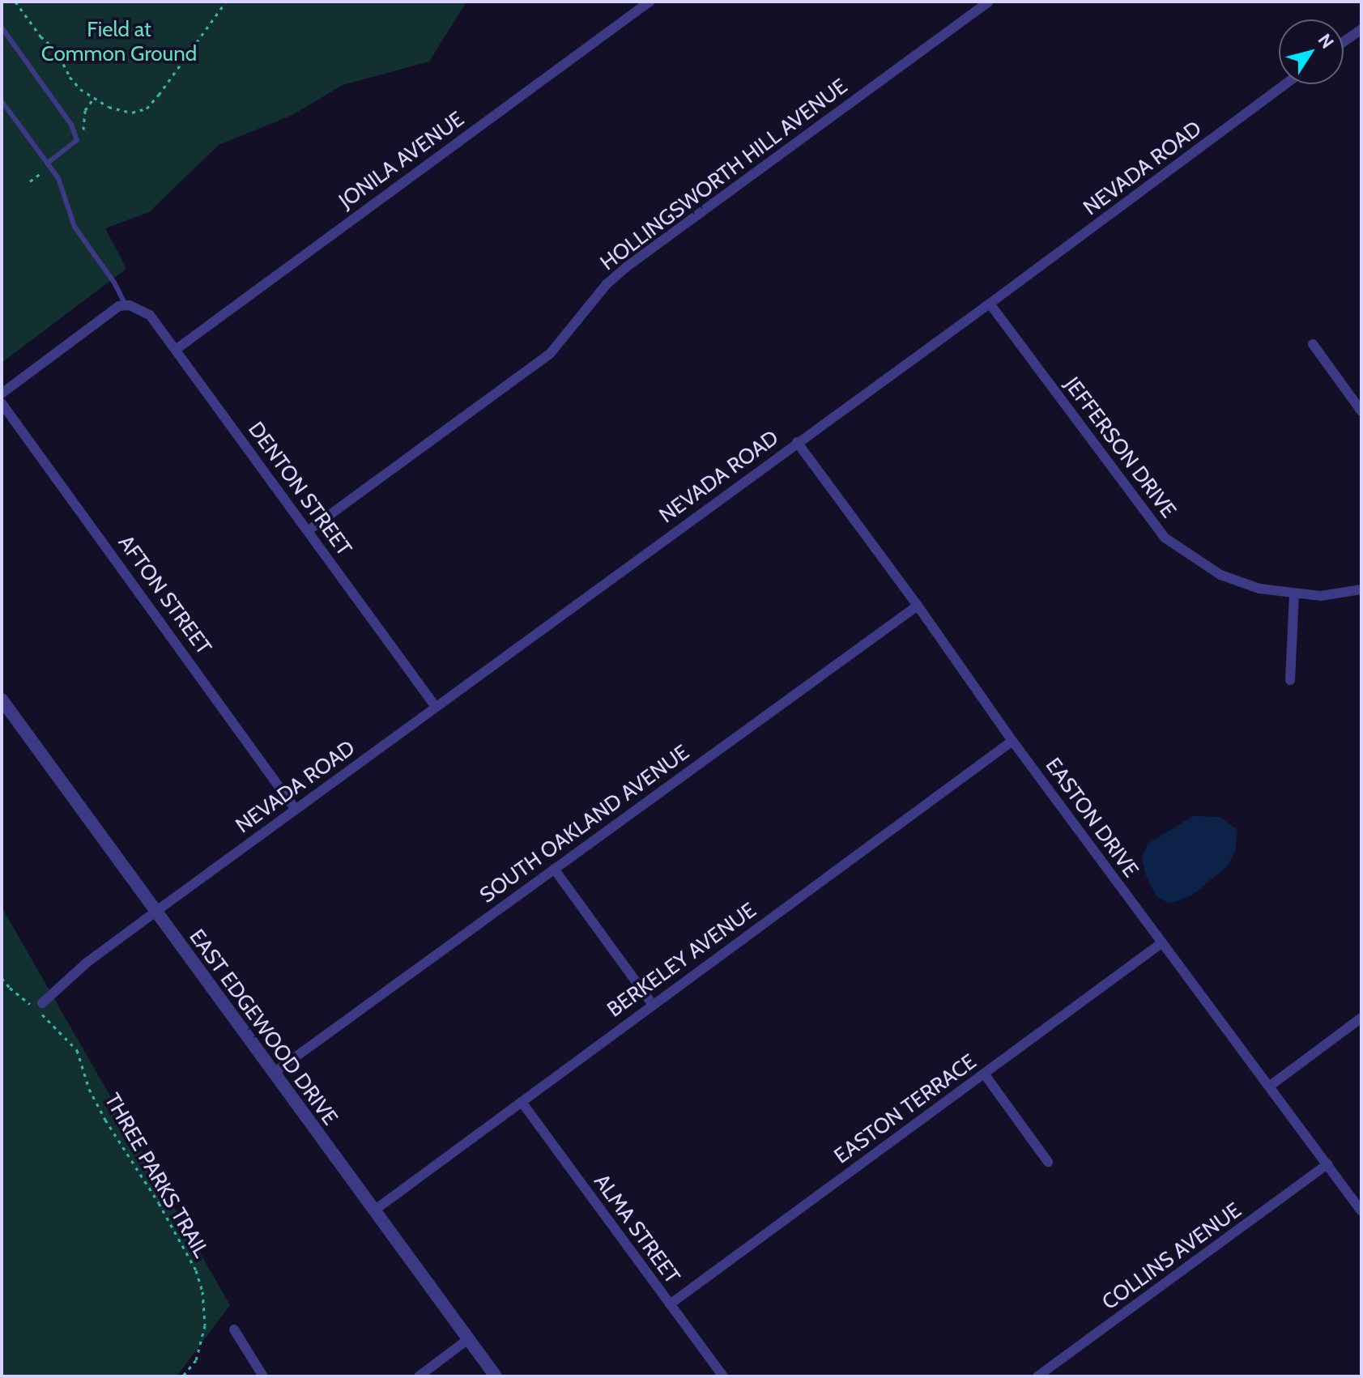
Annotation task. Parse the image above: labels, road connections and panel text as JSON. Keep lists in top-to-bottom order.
{
  "streets": {
    "street": [
      "JONILA AVENUE",
      "NEVADA ROAD",
      "HOLLINGSWORTH HILL AVENUE",
      "JEFFERSON DRIVE",
      "DENTON STREET",
      "AFTON STREET",
      "EASTON DRIVE",
      "SOUTH OAKLAND AVENUE",
      "BERKELEY AVENUE",
      "EAST EDGEWOOD DRIVE",
      "EASTON TERRACE",
      "ALMA STREET",
      "COLLINS AVENUE"
    ],
    "path": ["THREE PARKS TRAIL"]
  },
  "crossings": [
    ["JONILA AVENUE", "DENTON STREET"],
    ["NEVADA ROAD", "JEFFERSON DRIVE"],
    ["NEVADA ROAD", "DENTON STREET"],
    ["NEVADA ROAD", "AFTON STREET"],
    ["NEVADA ROAD", "EASTON DRIVE"],
    ["NEVADA ROAD", "EAST EDGEWOOD DRIVE"],
    ["HOLLINGSWORTH HILL AVENUE", "DENTON STREET"],
    ["EASTON DRIVE", "SOUTH OAKLAND AVENUE"],
    ["EASTON DRIVE", "BERKELEY AVENUE"],
    ["EASTON DRIVE", "EASTON TERRACE"],
    ["EASTON DRIVE", "COLLINS AVENUE"],
    ["SOUTH OAKLAND AVENUE", "EAST EDGEWOOD DRIVE"],
    ["BERKELEY AVENUE", "EAST EDGEWOOD DRIVE"],
    ["BERKELEY AVENUE", "ALMA STREET"],
    ["EASTON TERRACE", "ALMA STREET"]
  ],
  "parks": ["Field at Common Ground"],
  "north": "top right"
}
